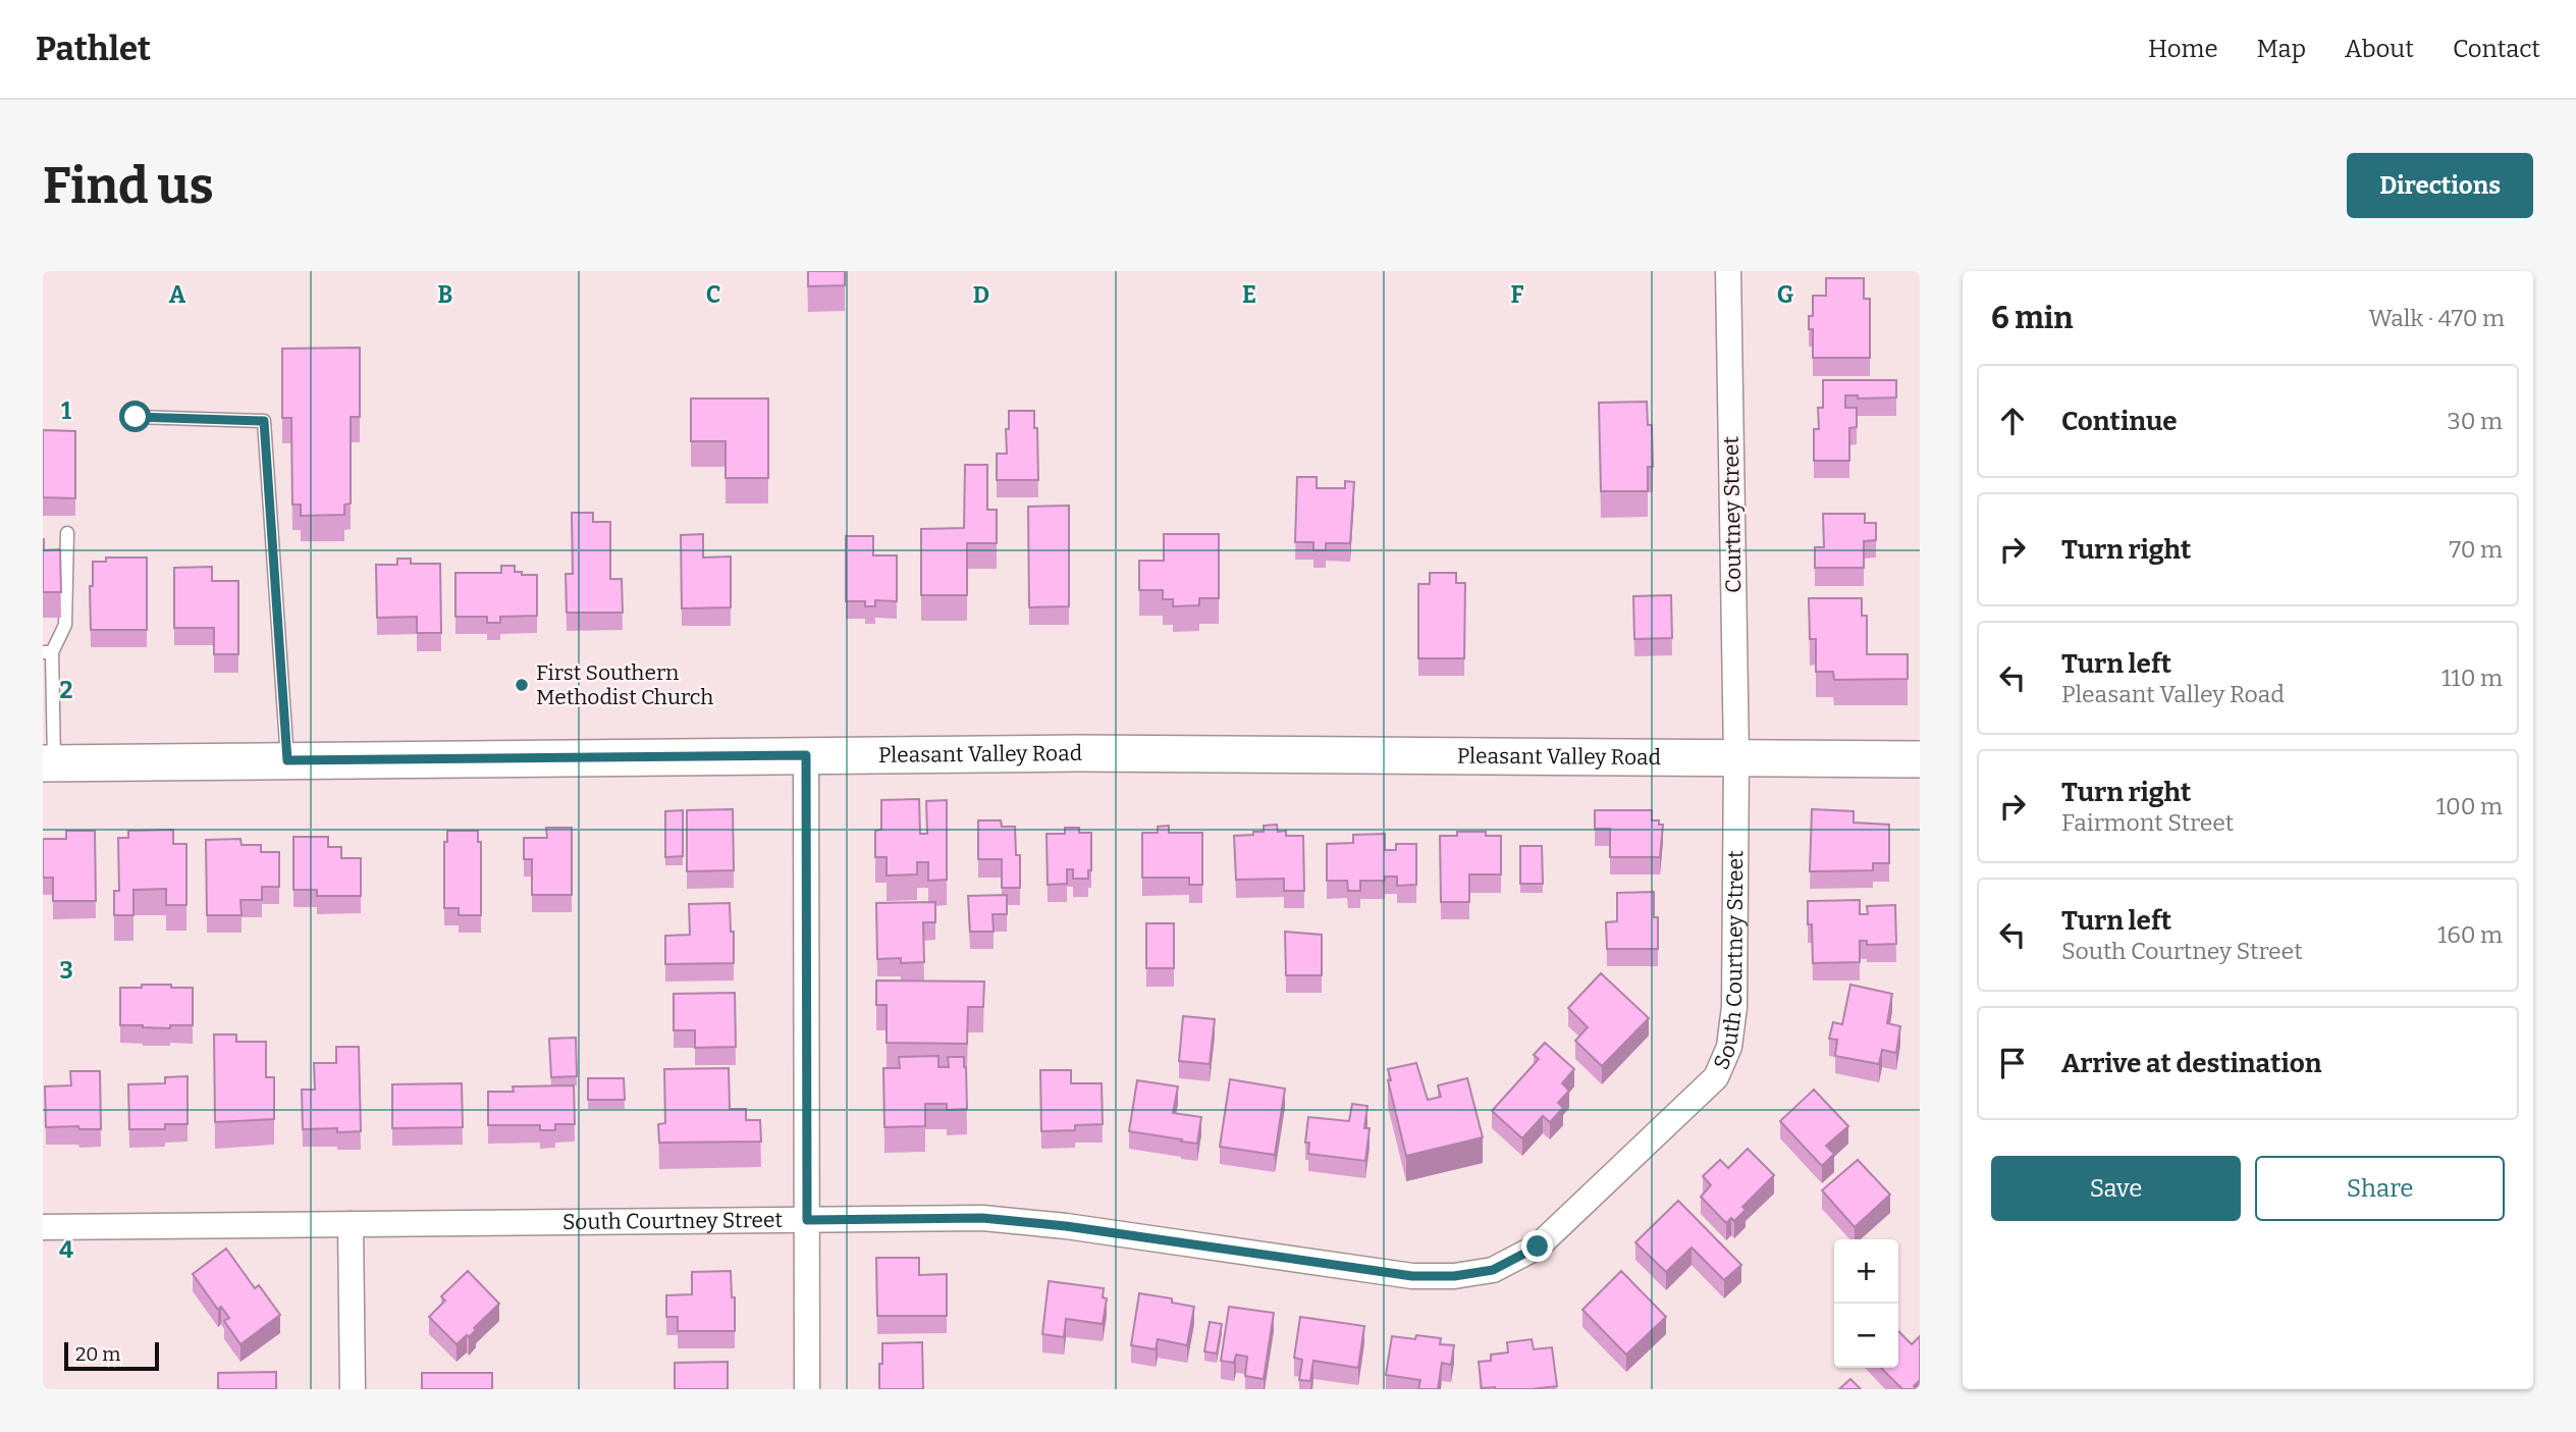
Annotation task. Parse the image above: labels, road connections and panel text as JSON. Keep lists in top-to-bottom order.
{
  "streets": {
    "street": ["Courtney Street", "Pleasant Valley Road", "South Courtney Street"]
  },
  "crossings": [
    ["Courtney Street", "Pleasant Valley Road"],
    ["Courtney Street", "South Courtney Street"],
    ["Pleasant Valley Road", "South Courtney Street"]
  ],
  "places": ["First Southern Methodist Church"],
  "scale_bar": "20 m",
  "page": {
    "header": "Pathlet",
    "nav": [
      "Home",
      "Map",
      "About",
      "Contact"
    ],
    "buttons": [
      "Directions",
      ["Save", "Share"]
    ],
    "title": "Find us",
    "heading": ["6 min", "Walk · 470 m"],
    "list": [
      ["Continue", "30 m"],
      ["Turn right", "70 m"],
      ["Turn left", "Pleasant Valley Road", "110 m"],
      ["Turn right", "Fairmont Street", "100 m"],
      ["Turn left", "South Courtney Street", "160 m"],
      "Arrive at destination"
    ],
    "map_buttons": ["+", "−"],
    "scale": "20 m"
  },
  "grid": {
    "columns": [
      "A",
      "B",
      "C",
      "D",
      "E",
      "F",
      "G"
    ],
    "rows": [
      "1",
      "2",
      "3",
      "4"
    ]
  }
}
